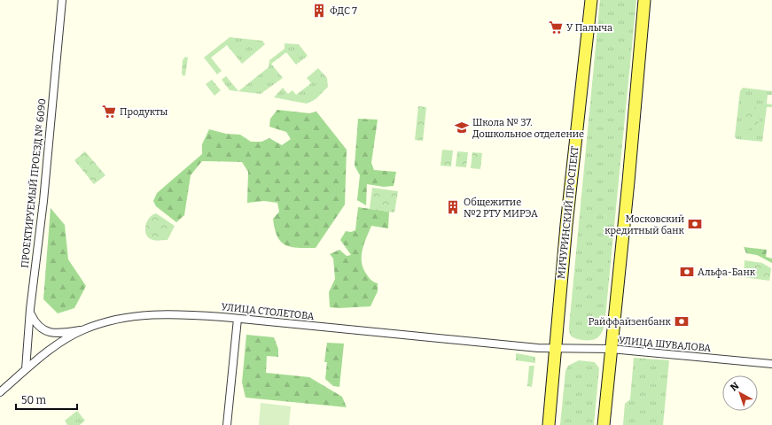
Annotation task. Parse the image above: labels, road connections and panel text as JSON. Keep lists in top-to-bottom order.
{
  "streets": {
    "main road": ["МИЧУРИНСКИЙ ПРОСПЕКТ"],
    "street": ["ПРОЕКТИРУЕМЫЙ ПРОЕЗД № 6090", "УЛИЦА СТОЛЕТОВА", "УЛИЦА ШУВАЛОВА"]
  },
  "crossings": [
    ["ПРОЕКТИРУЕМЫЙ ПРОЕЗД № 6090", "УЛИЦА СТОЛЕТОВА"],
    ["МИЧУРИНСКИЙ ПРОСПЕКТ", "УЛИЦА СТОЛЕТОВА"],
    ["МИЧУРИНСКИЙ ПРОСПЕКТ", "УЛИЦА ШУВАЛОВА"],
    ["УЛИЦА СТОЛЕТОВА", "УЛИЦА ШУВАЛОВА"]
  ],
  "places": {
    "building": ["ФДС 7", "Общежитие №2 РТУ МИРЭА"],
    "supermarket": ["У Палыча", "Продукты"],
    "school or university": ["Школа № 37. Дошкольное отделение"],
    "bank": ["Московский кредитный банк", "Альфа-Банк", "Райффайзенбанк"]
  },
  "scale_bar": "50 m",
  "north": "top left"
}
